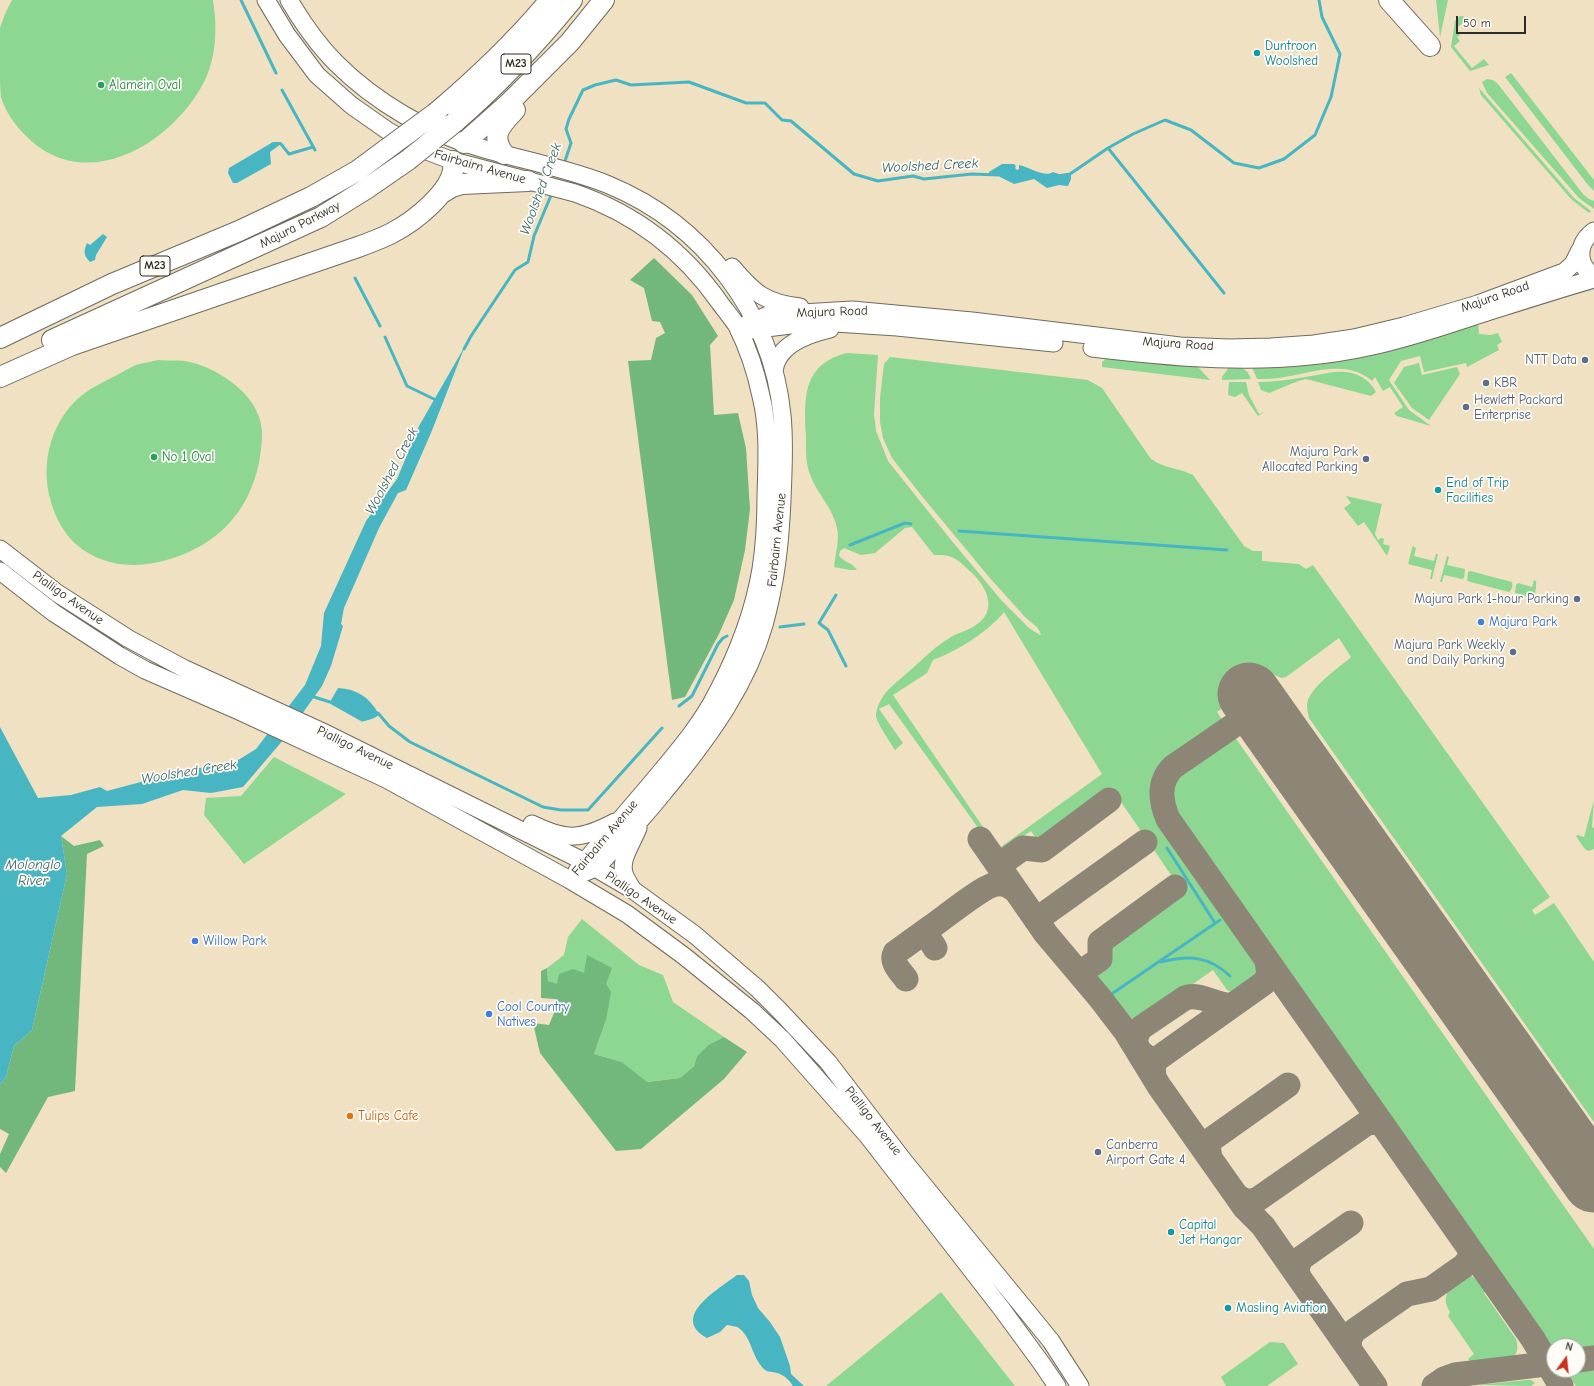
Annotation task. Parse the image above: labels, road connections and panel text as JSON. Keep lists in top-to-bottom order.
{
  "streets": {
    "highway": ["M23", "Majura Parkway"],
    "main road": ["Fairbairn Avenue", "Majura Road", "Pialligo Avenue"]
  },
  "crossings": [
    ["Fairbairn Avenue", "Majura Parkway"],
    ["Fairbairn Avenue", "Majura Road"],
    ["Fairbairn Avenue", "Pialligo Avenue"]
  ],
  "water": ["Woolshed Creek", "Molonglo River"],
  "places": [
    "Duntroon Woolshed",
    "Alamein Oval",
    "NTT Data",
    "KBR",
    "Hewlett Packard Enterprise",
    "No 1 Oval",
    "Majura Park Allocated Parking",
    "End of Trip Facilities",
    "Majura Park 1-hour Parking",
    "Majura Park",
    "Majura Park Weekly and Daily Parking",
    "Willow Park",
    "Cool Country Natives",
    "Tulips Cafe",
    "Canberra Airport Gate 4",
    "Capital Jet Hangar",
    "Masling Aviation"
  ],
  "scale_bar": "50 m",
  "north": "top"
}
